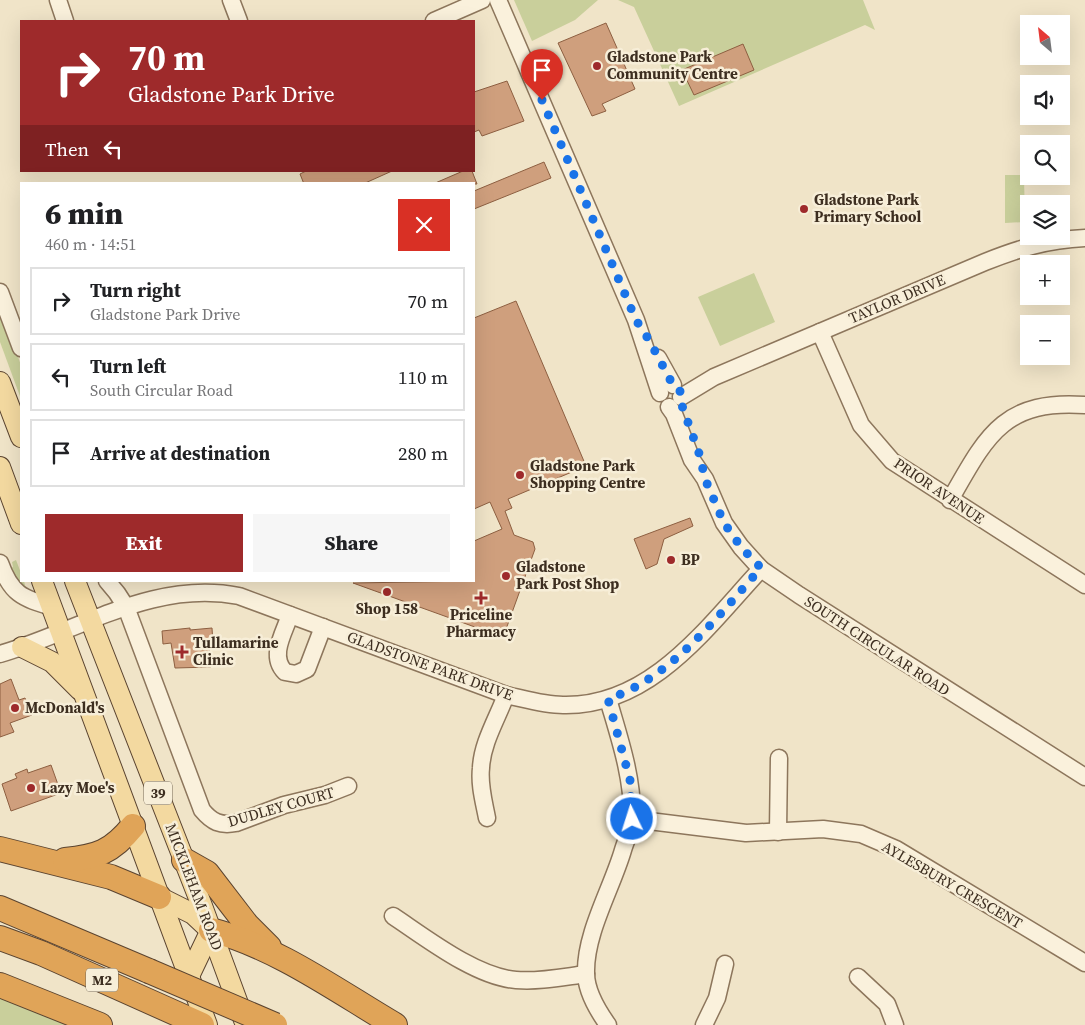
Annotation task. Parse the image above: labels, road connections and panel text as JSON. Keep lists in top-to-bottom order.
{
  "streets": {
    "highway": ["M2"],
    "main road": ["39", "MICKLEHAM ROAD"],
    "street": [
      "TAYLOR DRIVE",
      "PRIOR AVENUE",
      "SOUTH CIRCULAR ROAD",
      "GLADSTONE PARK DRIVE",
      "DUDLEY COURT",
      "AYLESBURY CRESCENT"
    ]
  },
  "crossings": [
    ["TAYLOR DRIVE", "PRIOR AVENUE"],
    ["TAYLOR DRIVE", "SOUTH CIRCULAR ROAD"],
    ["SOUTH CIRCULAR ROAD", "GLADSTONE PARK DRIVE"],
    ["GLADSTONE PARK DRIVE", "39"],
    ["GLADSTONE PARK DRIVE", "DUDLEY COURT"],
    ["GLADSTONE PARK DRIVE", "MICKLEHAM ROAD"]
  ],
  "places": {
    "other": [
      "Gladstone Park Community Centre",
      "Gladstone Park Primary School",
      "Gladstone Park Shopping Centre",
      "BP",
      "Gladstone Park Post Shop",
      "Shop 158",
      "McDonald's",
      "Lazy Moe's"
    ],
    "health": ["Priceline Pharmacy", "Tullamarine Clinic"]
  },
  "north": "top left",
  "page": {
    "map_buttons": ["+", "−"],
    "turn": ["70 m", "Gladstone Park Drive"],
    "then": "Then",
    "heading": ["6 min", "460 m · 14:51"],
    "list": [
      {
        "name": "Turn right",
        "note": "Gladstone Park Drive",
        "value": "70 m"
      },
      {
        "name": "Turn left",
        "note": "South Circular Road",
        "value": "110 m"
      },
      {
        "name": "Arrive at destination",
        "value": "280 m"
      }
    ],
    "buttons": ["Exit", "Share"]
  }
}
